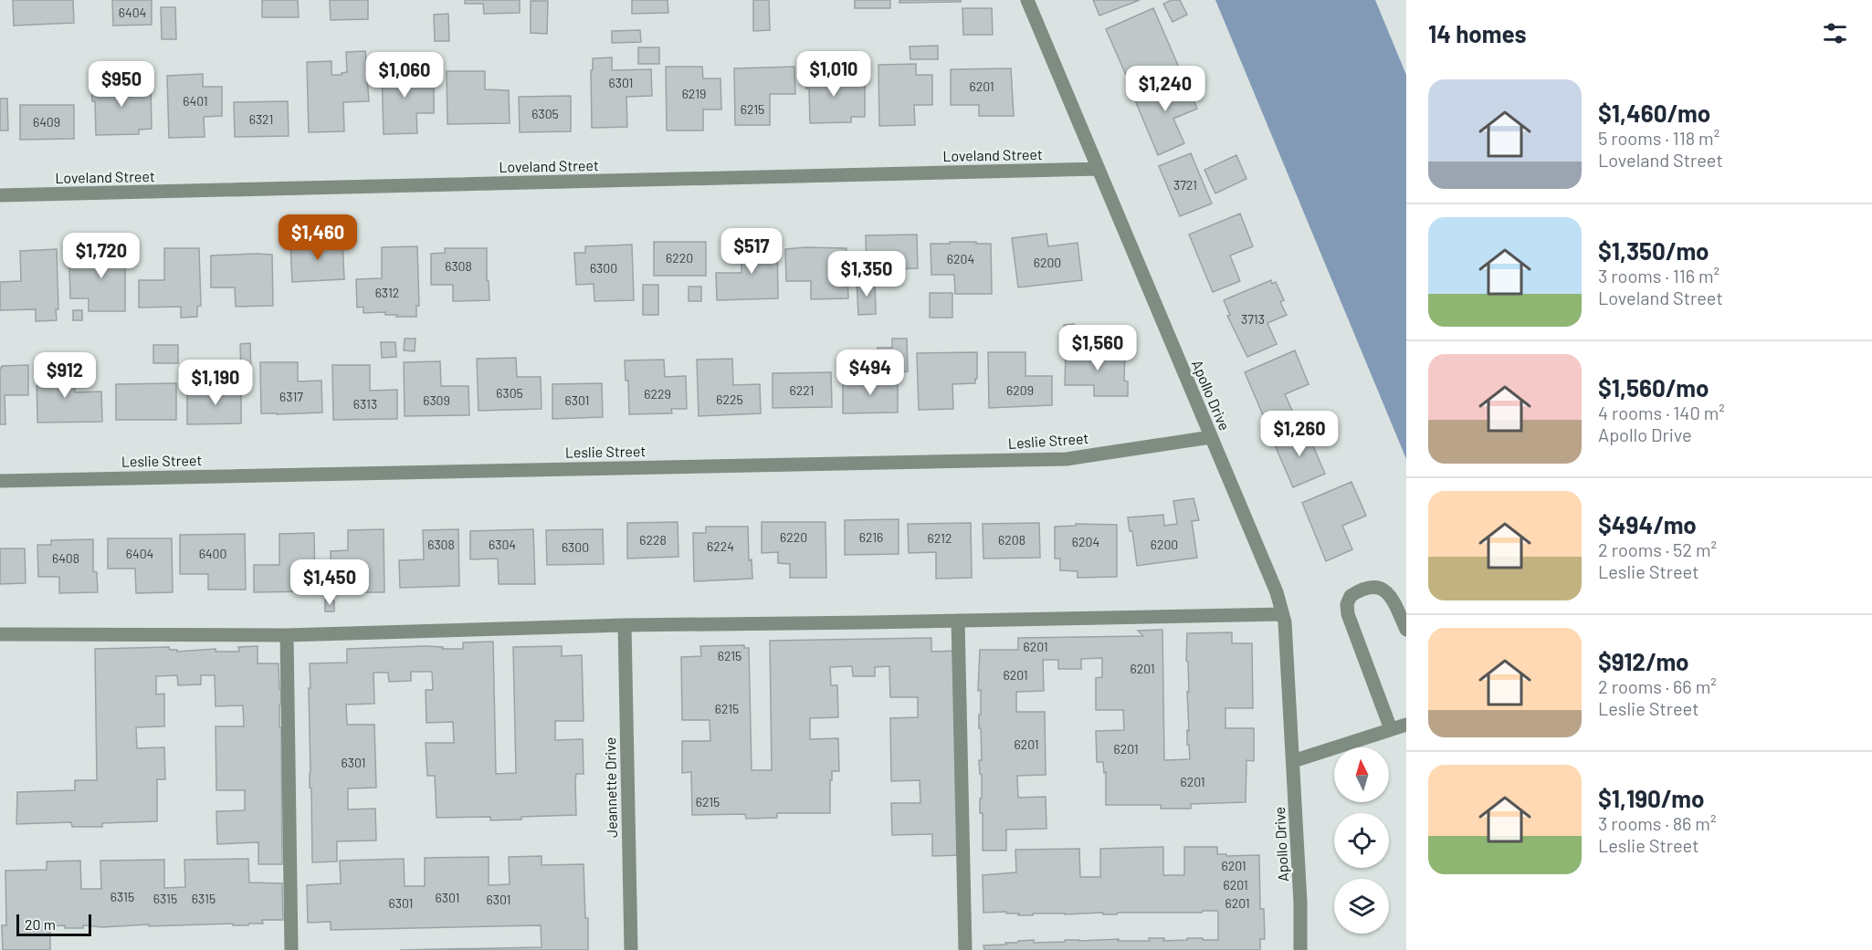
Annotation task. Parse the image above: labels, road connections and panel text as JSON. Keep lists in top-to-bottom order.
{
  "streets": {
    "street": [
      "Loveland Street",
      "Apollo Drive",
      "Leslie Street",
      "Jeannette Drive"
    ]
  },
  "crossings": [
    ["Loveland Street", "Apollo Drive"],
    ["Apollo Drive", "Leslie Street"]
  ],
  "house_numbers": [
    "6404",
    "6301",
    "6201",
    "6219",
    "6401",
    "6215",
    "6305",
    "6321",
    "6409",
    "3721",
    "6220",
    "6204",
    "6200",
    "6308",
    "6300",
    "6312",
    "3713",
    "6221",
    "6209",
    "6305",
    "6229",
    "6317",
    "6225",
    "6309",
    "6301",
    "6313",
    "6220",
    "6216",
    "6212",
    "6228",
    "6208",
    "6204",
    "6308",
    "6304",
    "6200",
    "6224",
    "6300",
    "6404",
    "6400",
    "6408",
    "6201",
    "6215",
    "6201",
    "6201",
    "6215",
    "6201",
    "6201",
    "6301",
    "6201",
    "6215",
    "6201",
    "6201",
    "6315",
    "6301",
    "6315",
    "6315",
    "6301",
    "6301",
    "6201"
  ],
  "scale_bar": "20 m",
  "north": "top",
  "page": {
    "heading": "14 homes",
    "price": [
      "$1,010",
      "$1,060",
      "$950",
      "$1,240",
      "$1,460",
      "$517",
      "$1,720",
      "$1,350",
      "$1,560",
      "$494",
      "$912",
      "$1,190",
      "$1,260",
      "$1,450"
    ],
    "list": [
      {
        "name": "$1,460/mo",
        "note": "5 rooms · 118 m² · Loveland Street"
      },
      {
        "name": "$1,350/mo",
        "note": "3 rooms · 116 m² · Loveland Street"
      },
      {
        "name": "$1,560/mo",
        "note": "4 rooms · 140 m² · Apollo Drive"
      },
      {
        "name": "$494/mo",
        "note": "2 rooms · 52 m² · Leslie Street"
      },
      {
        "name": "$912/mo",
        "note": "2 rooms · 66 m² · Leslie Street"
      },
      {
        "name": "$1,190/mo",
        "note": "3 rooms · 86 m² · Leslie Street"
      }
    ],
    "scale": "20 m"
  }
}
